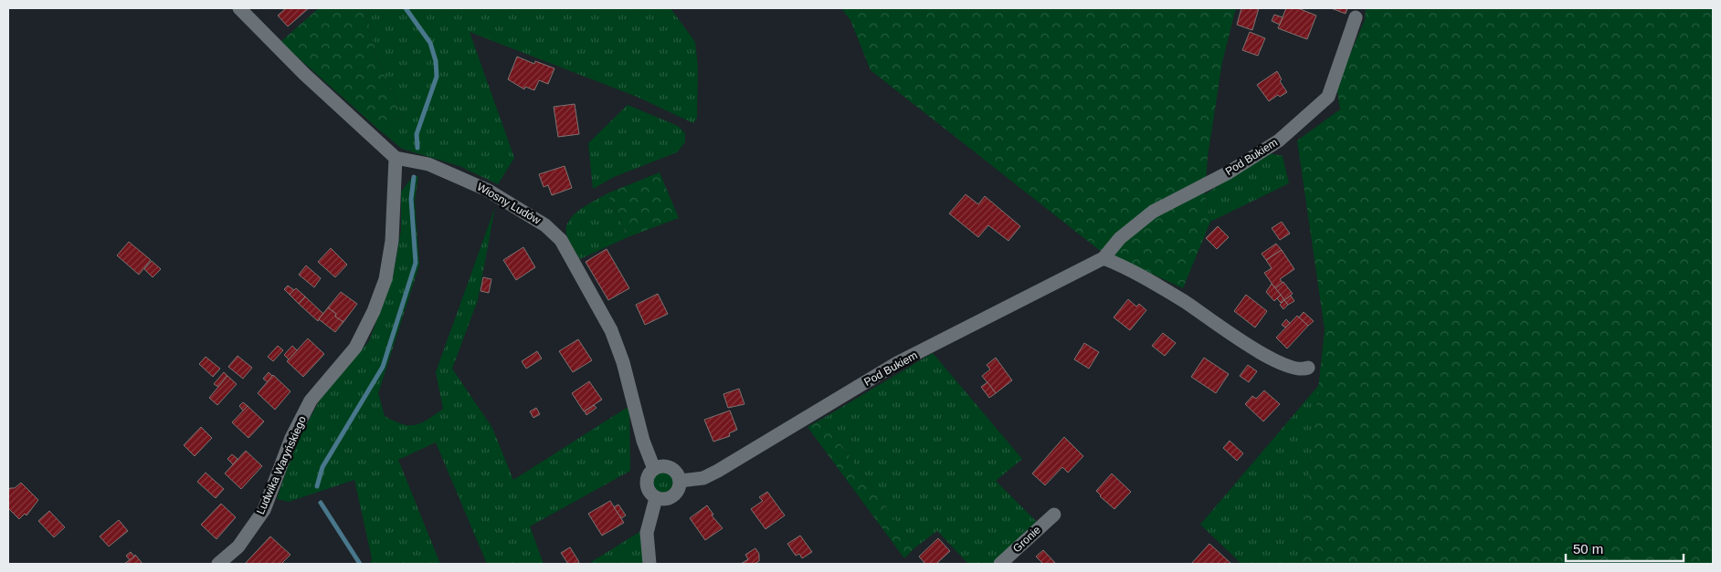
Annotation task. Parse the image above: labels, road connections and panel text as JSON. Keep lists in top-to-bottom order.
{
  "streets": {
    "street": [
      "Pod Bukiem",
      "Wiosny Ludów",
      "Ludwika Waryńskiego",
      "Gronie"
    ]
  },
  "crossings": [
    ["Pod Bukiem", "Wiosny Ludów"],
    ["Wiosny Ludów", "Ludwika Waryńskiego"]
  ],
  "scale_bar": "50 m"
}
